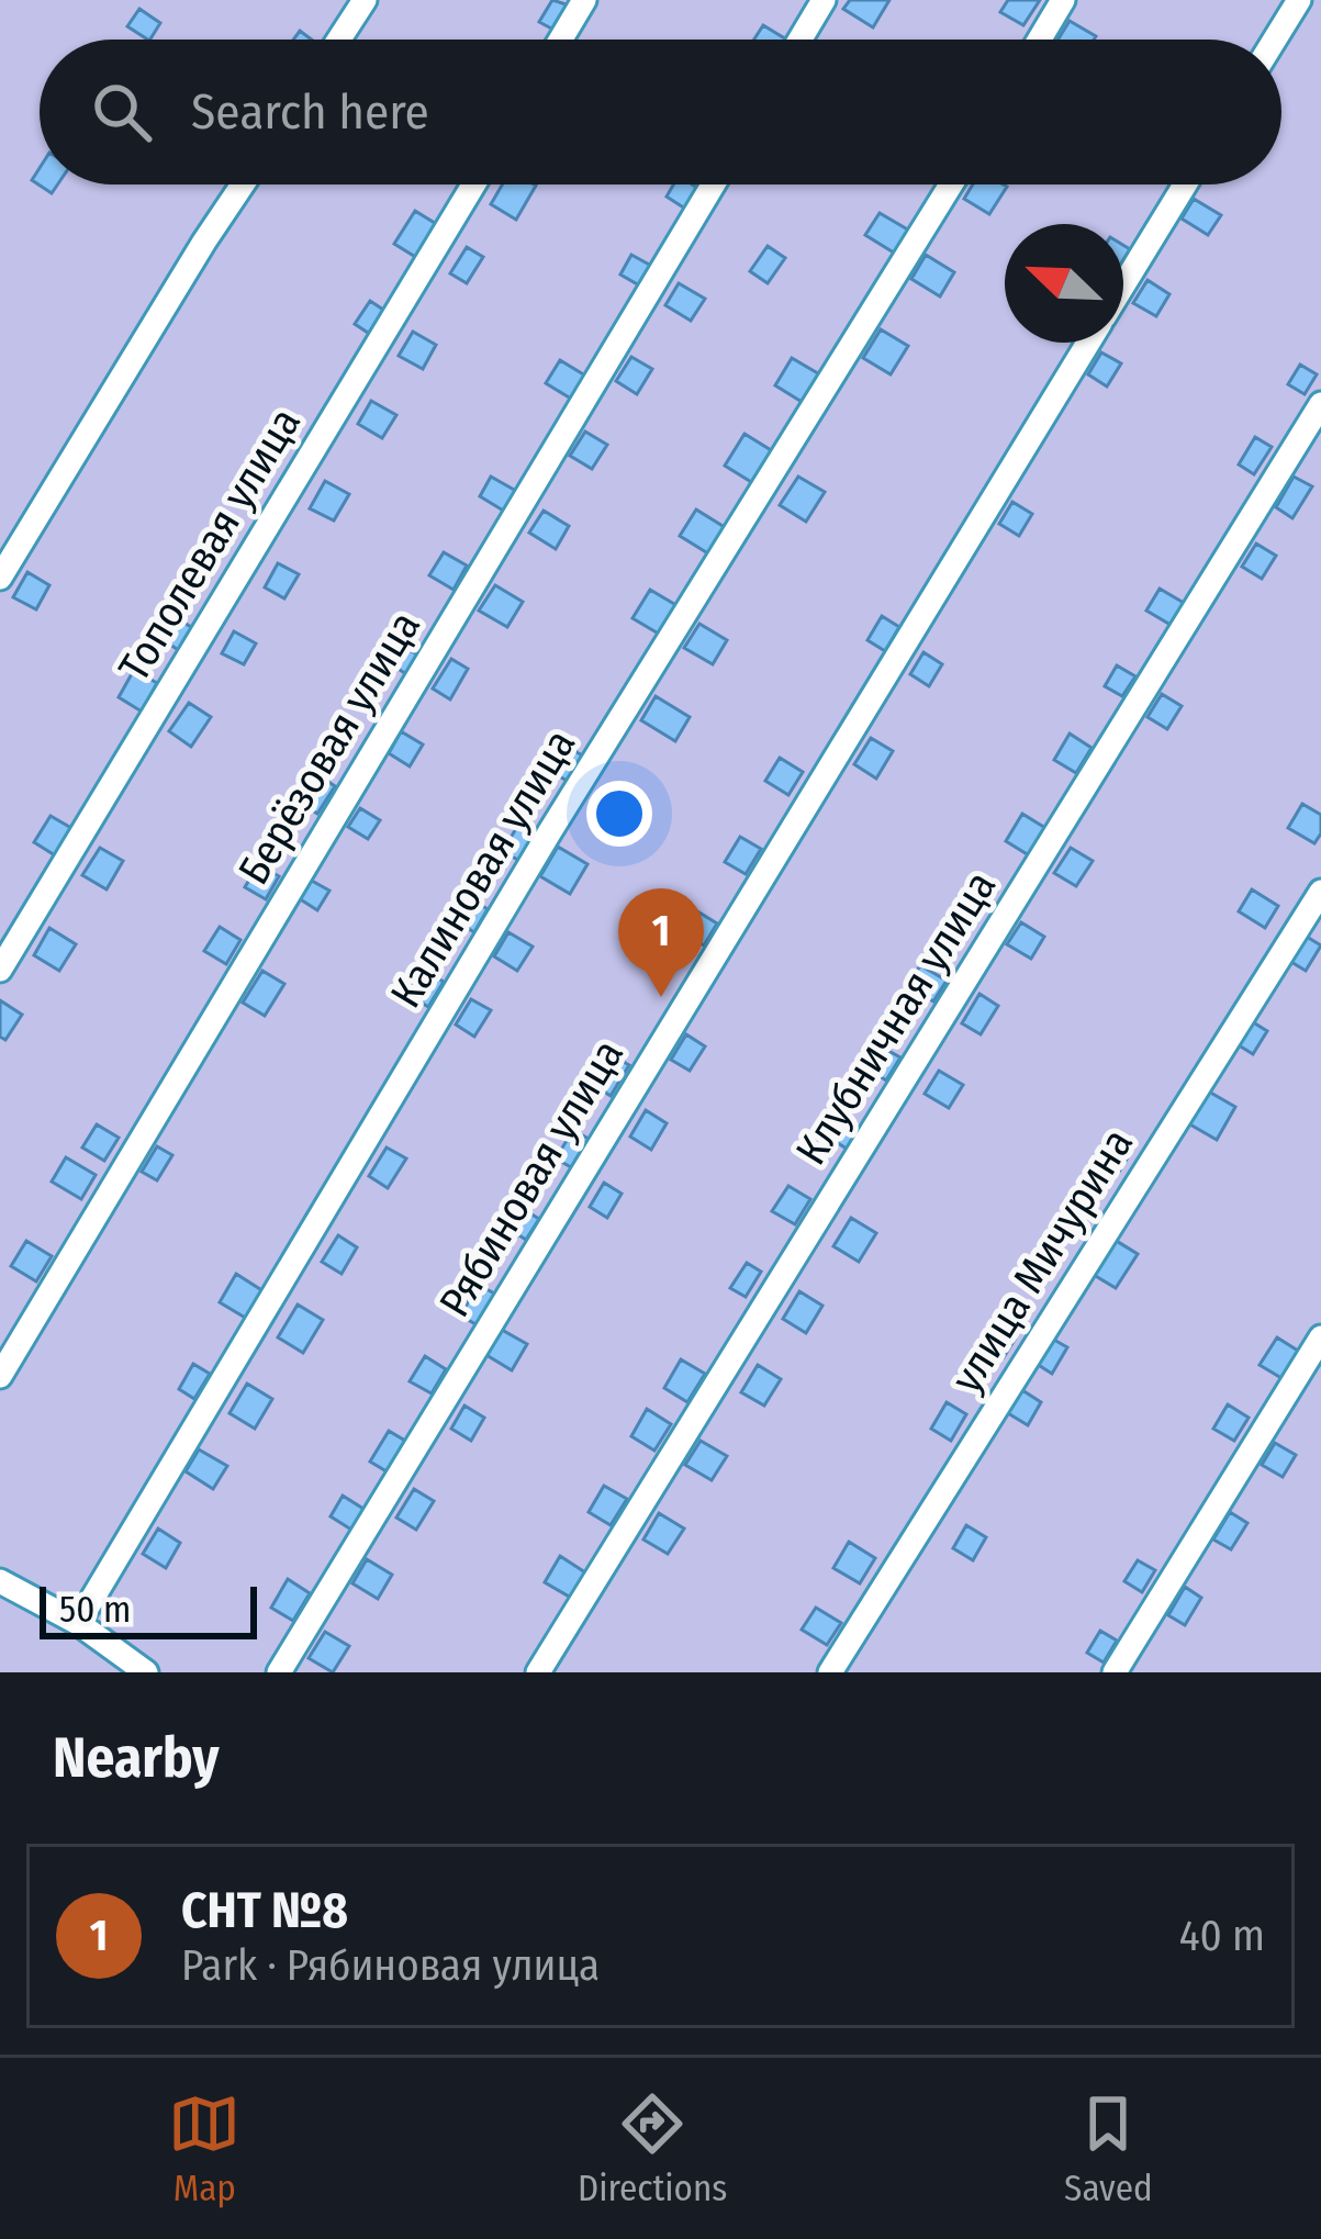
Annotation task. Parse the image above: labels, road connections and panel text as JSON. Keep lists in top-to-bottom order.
{
  "streets": {
    "street": [
      "Тополевая улица",
      "Берёзовая улица",
      "Калиновая улица",
      "Клубничная улица",
      "Рябиновая улица",
      "улица Мичурина"
    ]
  },
  "scale_bar": "50 m",
  "north": "top left",
  "page": {
    "search": "Search here",
    "pins": "1",
    "scale": "50 m",
    "heading": "Nearby",
    "list": [
      {
        "mark": "1",
        "name": "СНТ №8",
        "note": "Park · Рябиновая улица",
        "value": "40 m"
      }
    ],
    "nav": ["Map", "Directions", "Saved"]
  }
}
